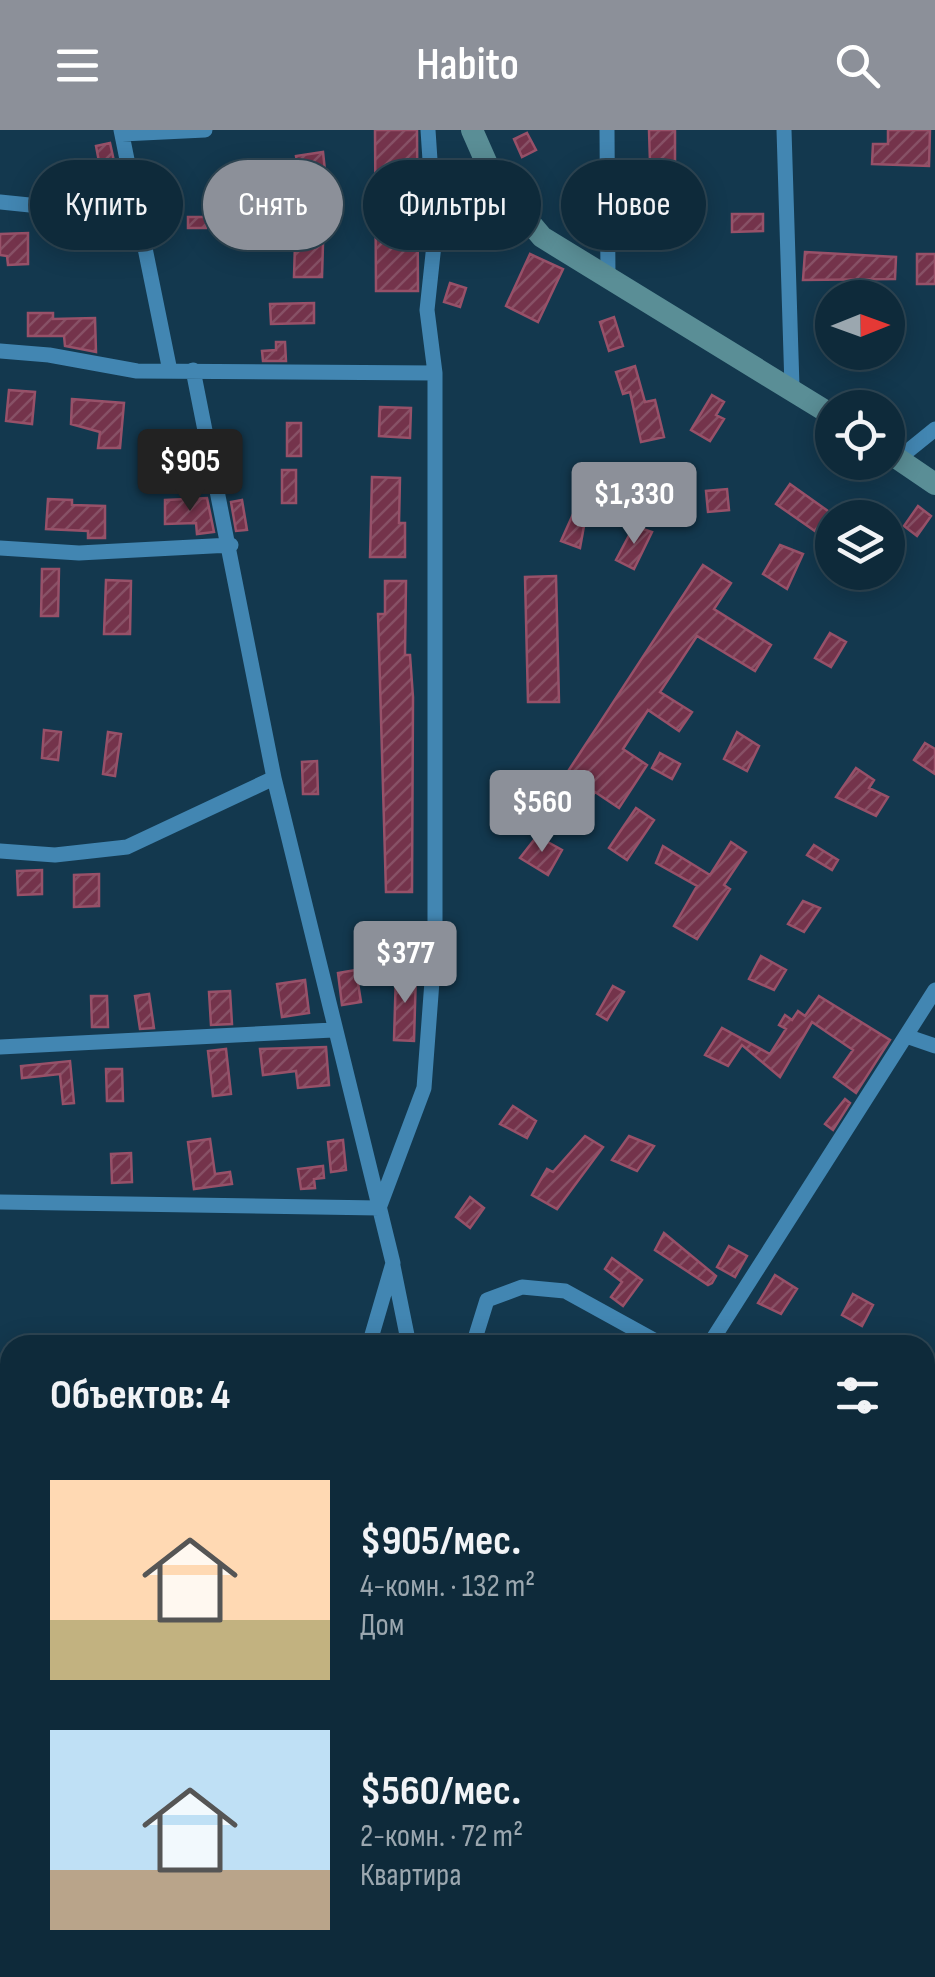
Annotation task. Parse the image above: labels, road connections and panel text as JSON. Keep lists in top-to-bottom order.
{
  "north": "right",
  "page": {
    "header": "Habito",
    "chip": [
      "Купить",
      "Снять",
      "Фильтры",
      "Новое"
    ],
    "price": [
      "$905",
      "$1,330",
      "$560",
      "$377"
    ],
    "heading": "Объектов: 4",
    "list": [
      {
        "name": "$905/мес.",
        "note": "4-комн. · 132 m² · Дом"
      },
      {
        "name": "$560/мес.",
        "note": "2-комн. · 72 m² · Квартира"
      }
    ]
  }
}
